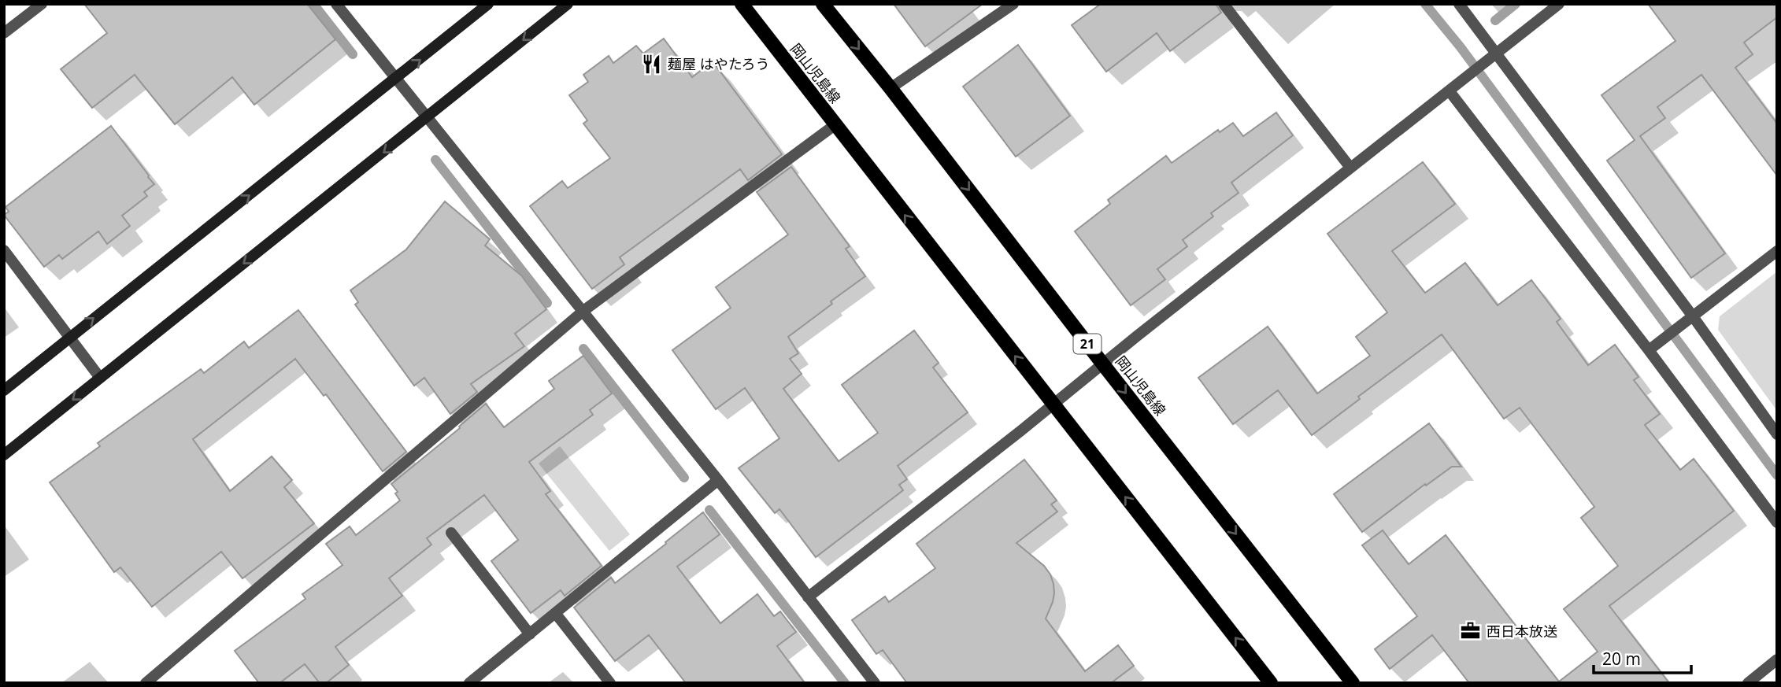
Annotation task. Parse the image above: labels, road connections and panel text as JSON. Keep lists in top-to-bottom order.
{
  "streets": {
    "main road": ["岡山児島線", "21"]
  },
  "places": {
    "restaurant": ["麺屋 はやたろう"],
    "office": ["西日本放送"]
  },
  "scale_bar": "20 m"
}
